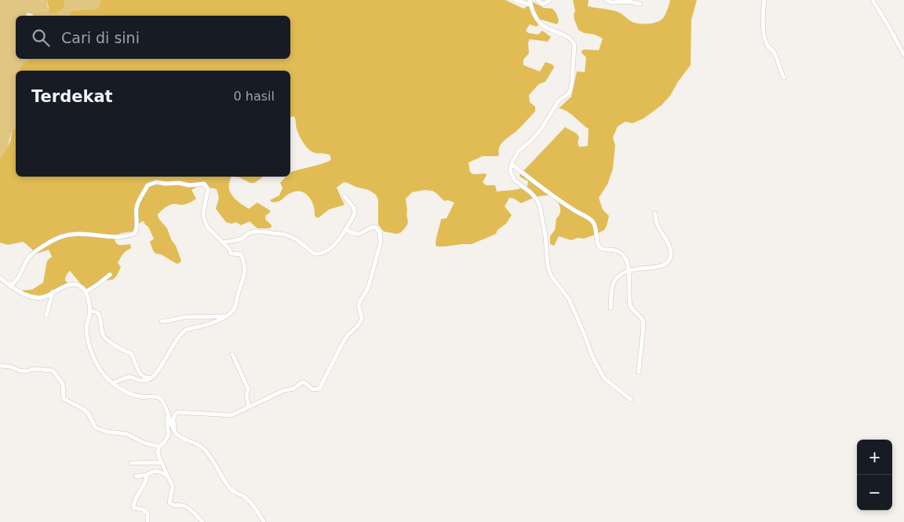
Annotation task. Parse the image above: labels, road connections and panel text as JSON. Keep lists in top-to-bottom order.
{
  "page": {
    "search": "Cari di sini",
    "heading": ["Terdekat", "0 hasil"],
    "map_buttons": ["+", "−"]
  }
}
